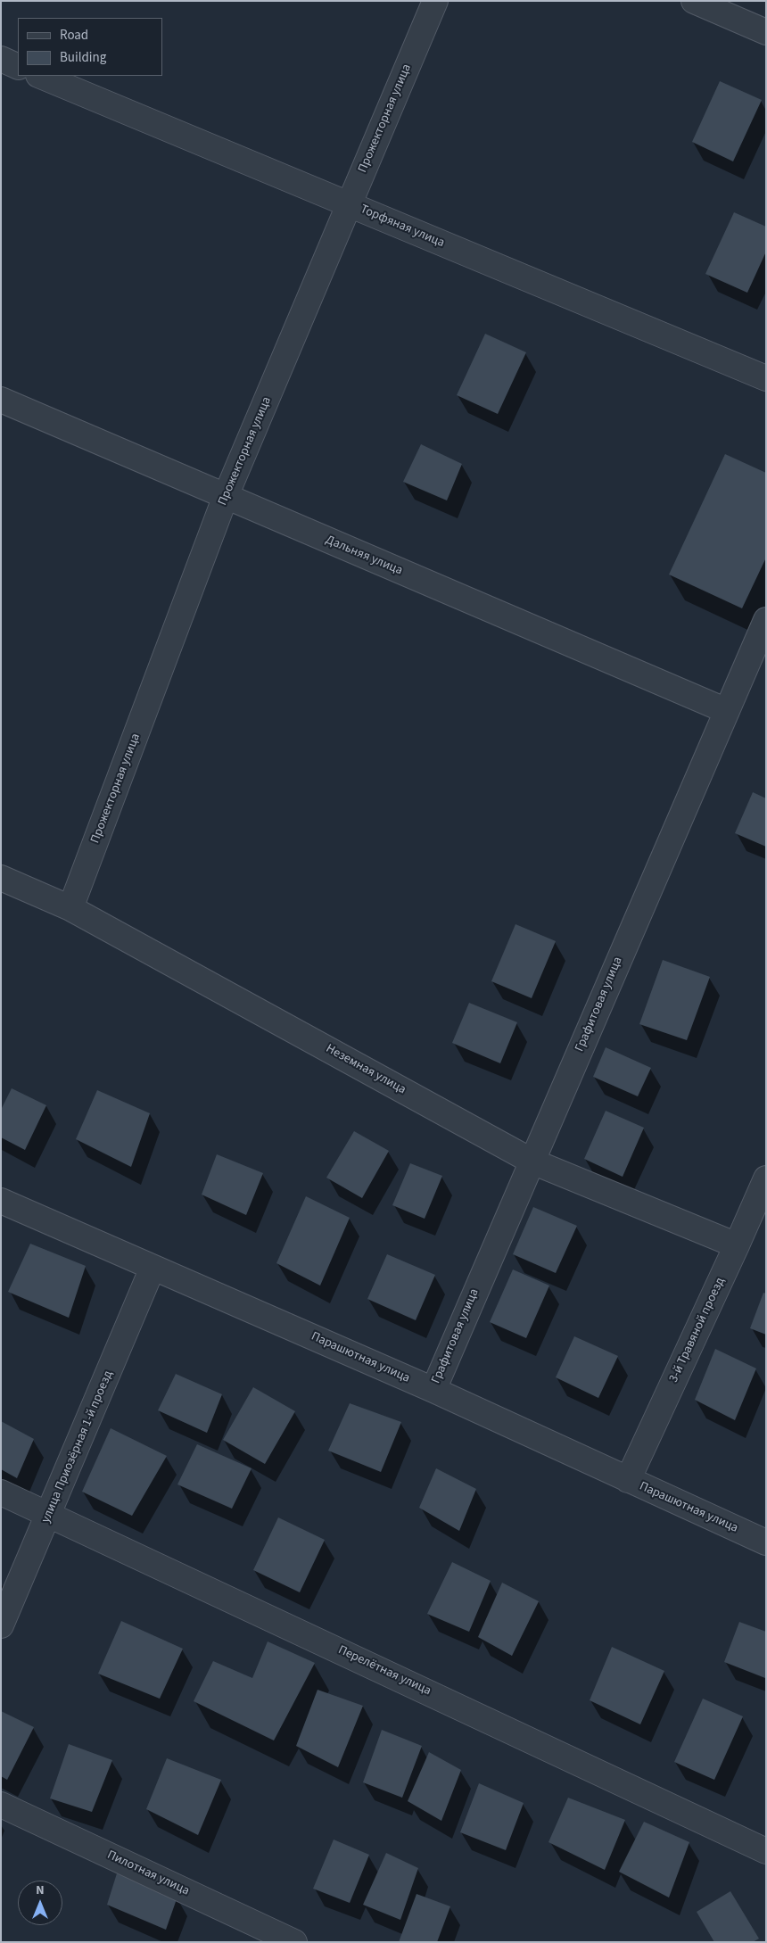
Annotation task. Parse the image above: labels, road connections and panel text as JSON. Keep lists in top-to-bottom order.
{
  "streets": {
    "street": [
      "Прожекторная улица",
      "Торфяная улица",
      "Дальняя улица",
      "Графитовая улица",
      "Неземная улица",
      "3-й Травяной проезд",
      "Парашютная улица",
      "улица Приозёрная 1-й проезд",
      "Перелётная улица",
      "Пилотная улица"
    ]
  },
  "crossings": [
    ["Прожекторная улица", "Торфяная улица"],
    ["Прожекторная улица", "Дальняя улица"],
    ["Прожекторная улица", "Неземная улица"],
    ["Дальняя улица", "Графитовая улица"],
    ["Графитовая улица", "Неземная улица"],
    ["Графитовая улица", "Парашютная улица"],
    ["Неземная улица", "3-й Травяной проезд"],
    ["3-й Травяной проезд", "Парашютная улица"],
    ["Парашютная улица", "улица Приозёрная 1-й проезд"],
    ["улица Приозёрная 1-й проезд", "Перелётная улица"]
  ],
  "legend": ["Road", "Building"],
  "north": "top"
}
